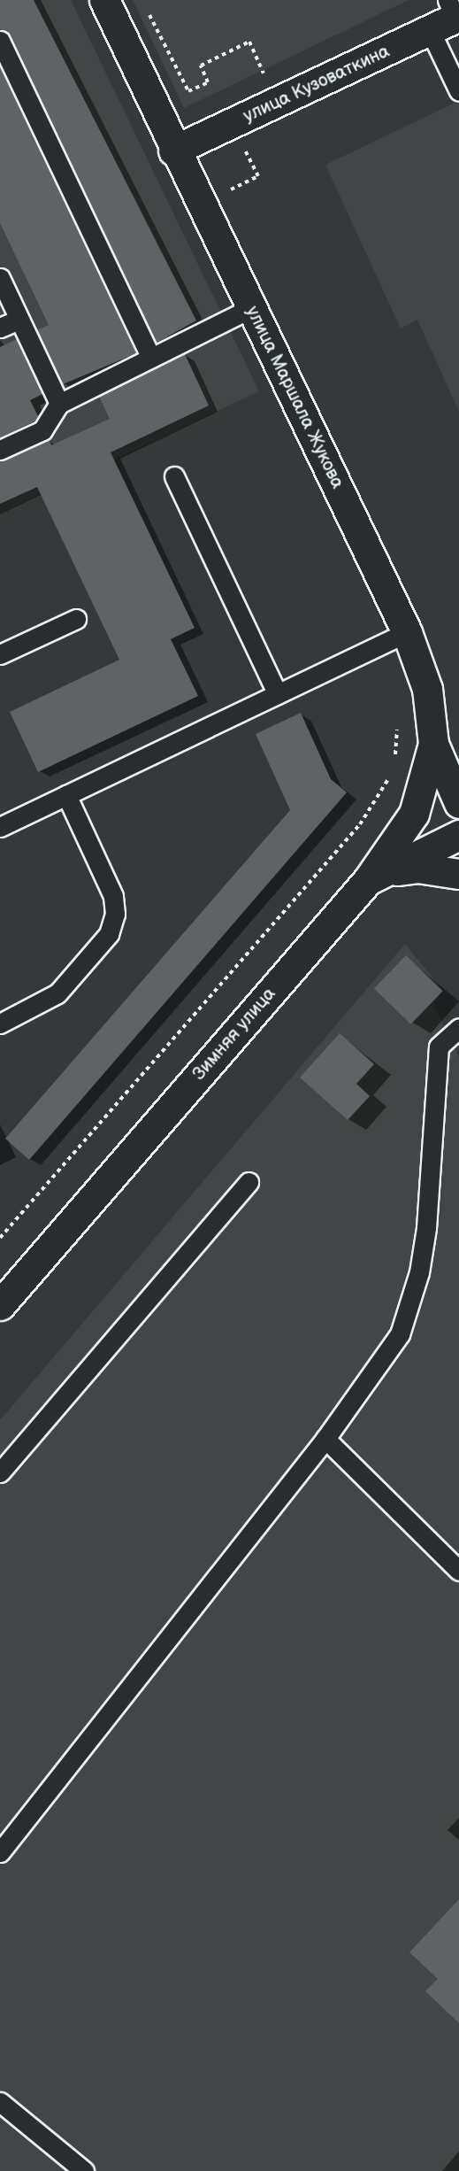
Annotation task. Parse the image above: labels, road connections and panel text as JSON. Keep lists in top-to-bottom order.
{
  "streets": {
    "main road": ["улица Кузоваткина", "улица Маршала Жукова", "Зимняя улица"]
  },
  "crossings": [
    ["улица Кузоваткина", "улица Маршала Жукова"],
    ["улица Маршала Жукова", "Зимняя улица"]
  ]
}
